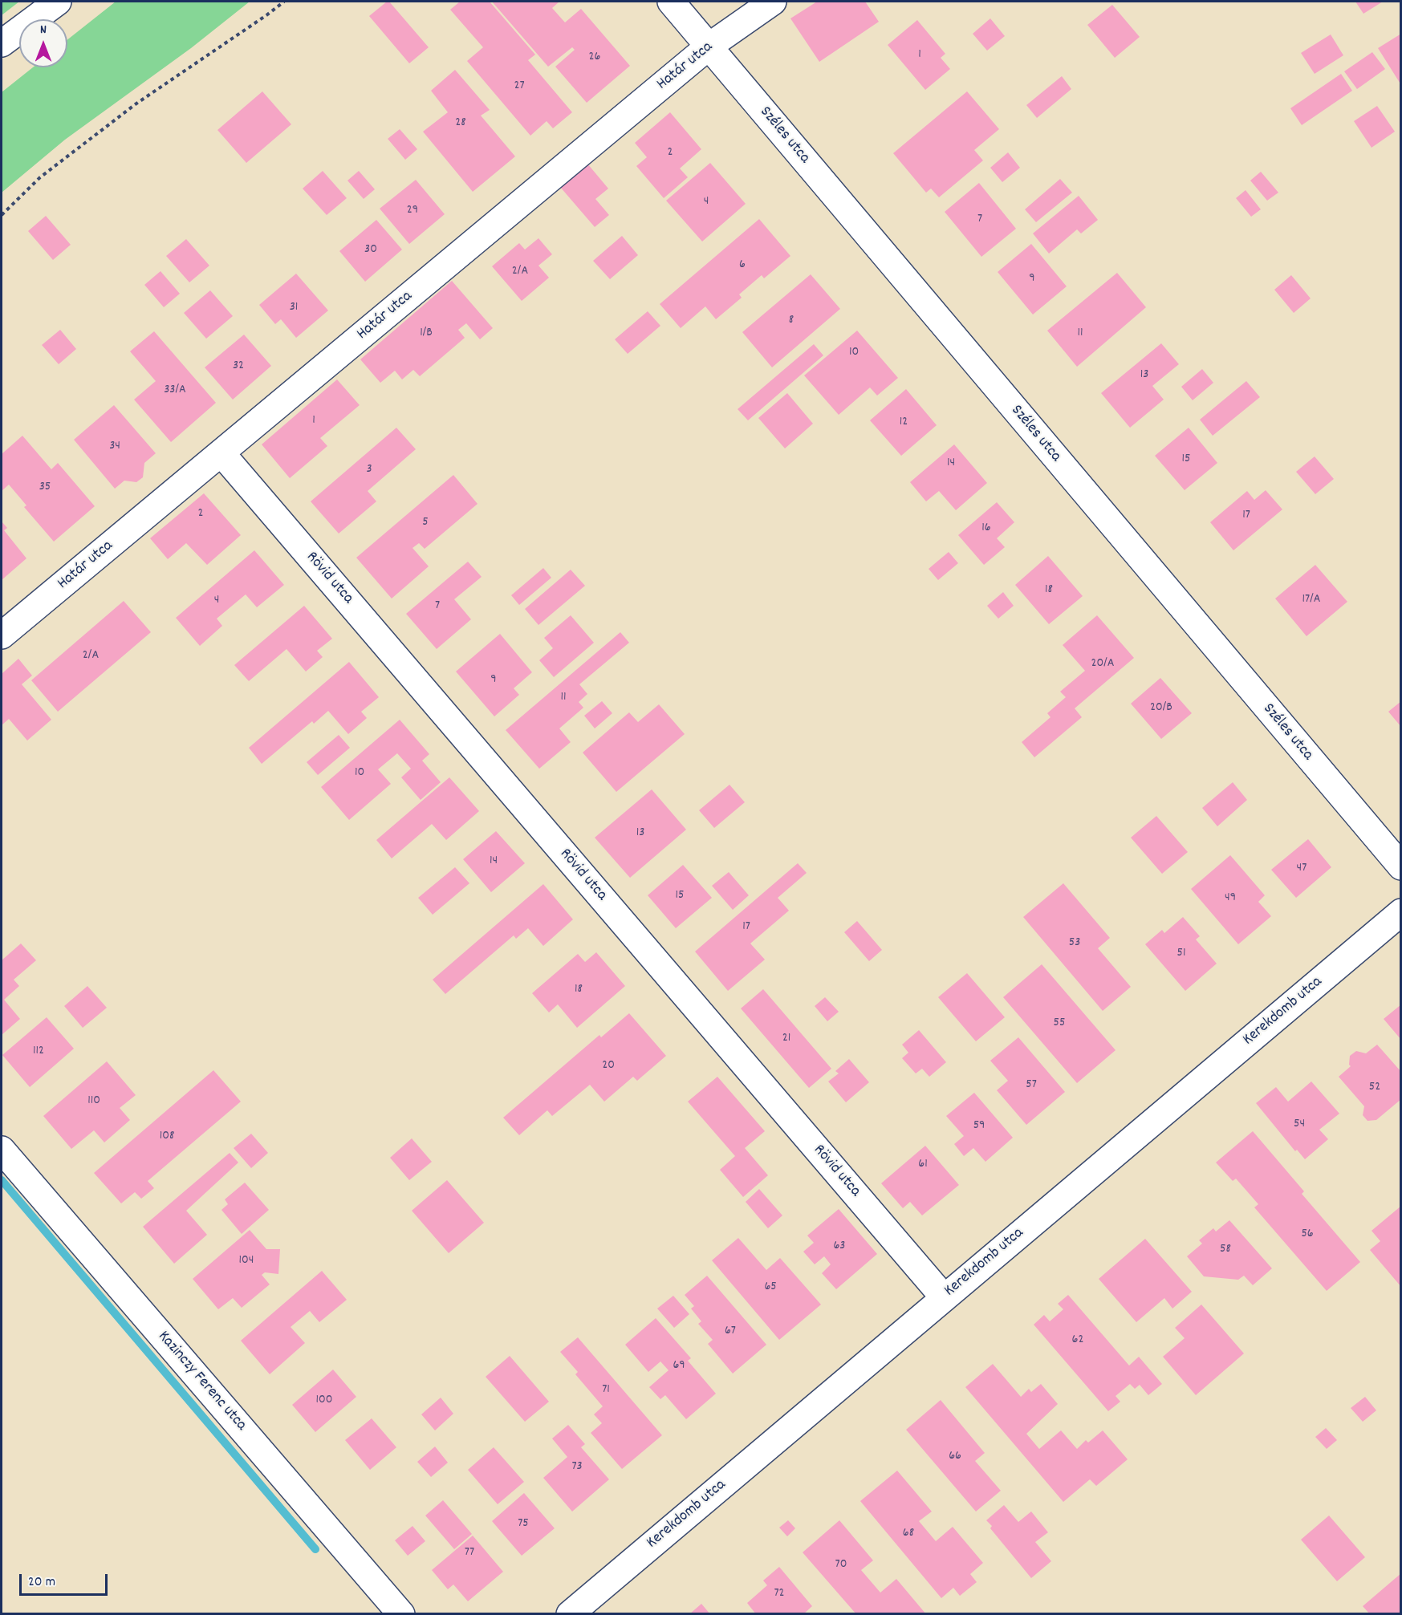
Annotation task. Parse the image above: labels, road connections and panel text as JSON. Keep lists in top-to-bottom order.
{
  "streets": {
    "street": [
      "Határ utca",
      "Széles utca",
      "Rövid utca",
      "Kerekdomb utca",
      "Kazinczy Ferenc utca"
    ]
  },
  "crossings": [
    ["Határ utca", "Széles utca"],
    ["Határ utca", "Rövid utca"],
    ["Rövid utca", "Kerekdomb utca"]
  ],
  "house_numbers": [
    "1",
    "26",
    "27",
    "28",
    "2",
    "4",
    "29",
    "7",
    "30",
    "6",
    "2/A",
    "9",
    "31",
    "8",
    "1/B",
    "11",
    "10",
    "32",
    "13",
    "33/A",
    "1",
    "12",
    "34",
    "15",
    "14",
    "3",
    "35",
    "2",
    "17",
    "5",
    "16",
    "18",
    "17/A",
    "4",
    "7",
    "2/A",
    "20/A",
    "9",
    "11",
    "20/B",
    "10",
    "13",
    "14",
    "47",
    "15",
    "49",
    "17",
    "53",
    "51",
    "18",
    "55",
    "21",
    "112",
    "20",
    "57",
    "52",
    "110",
    "54",
    "59",
    "108",
    "61",
    "56",
    "63",
    "58",
    "104",
    "65",
    "67",
    "62",
    "69",
    "71",
    "100",
    "66",
    "73",
    "75",
    "68",
    "77",
    "70",
    "72"
  ],
  "scale_bar": "20 m",
  "north": "top"
}
